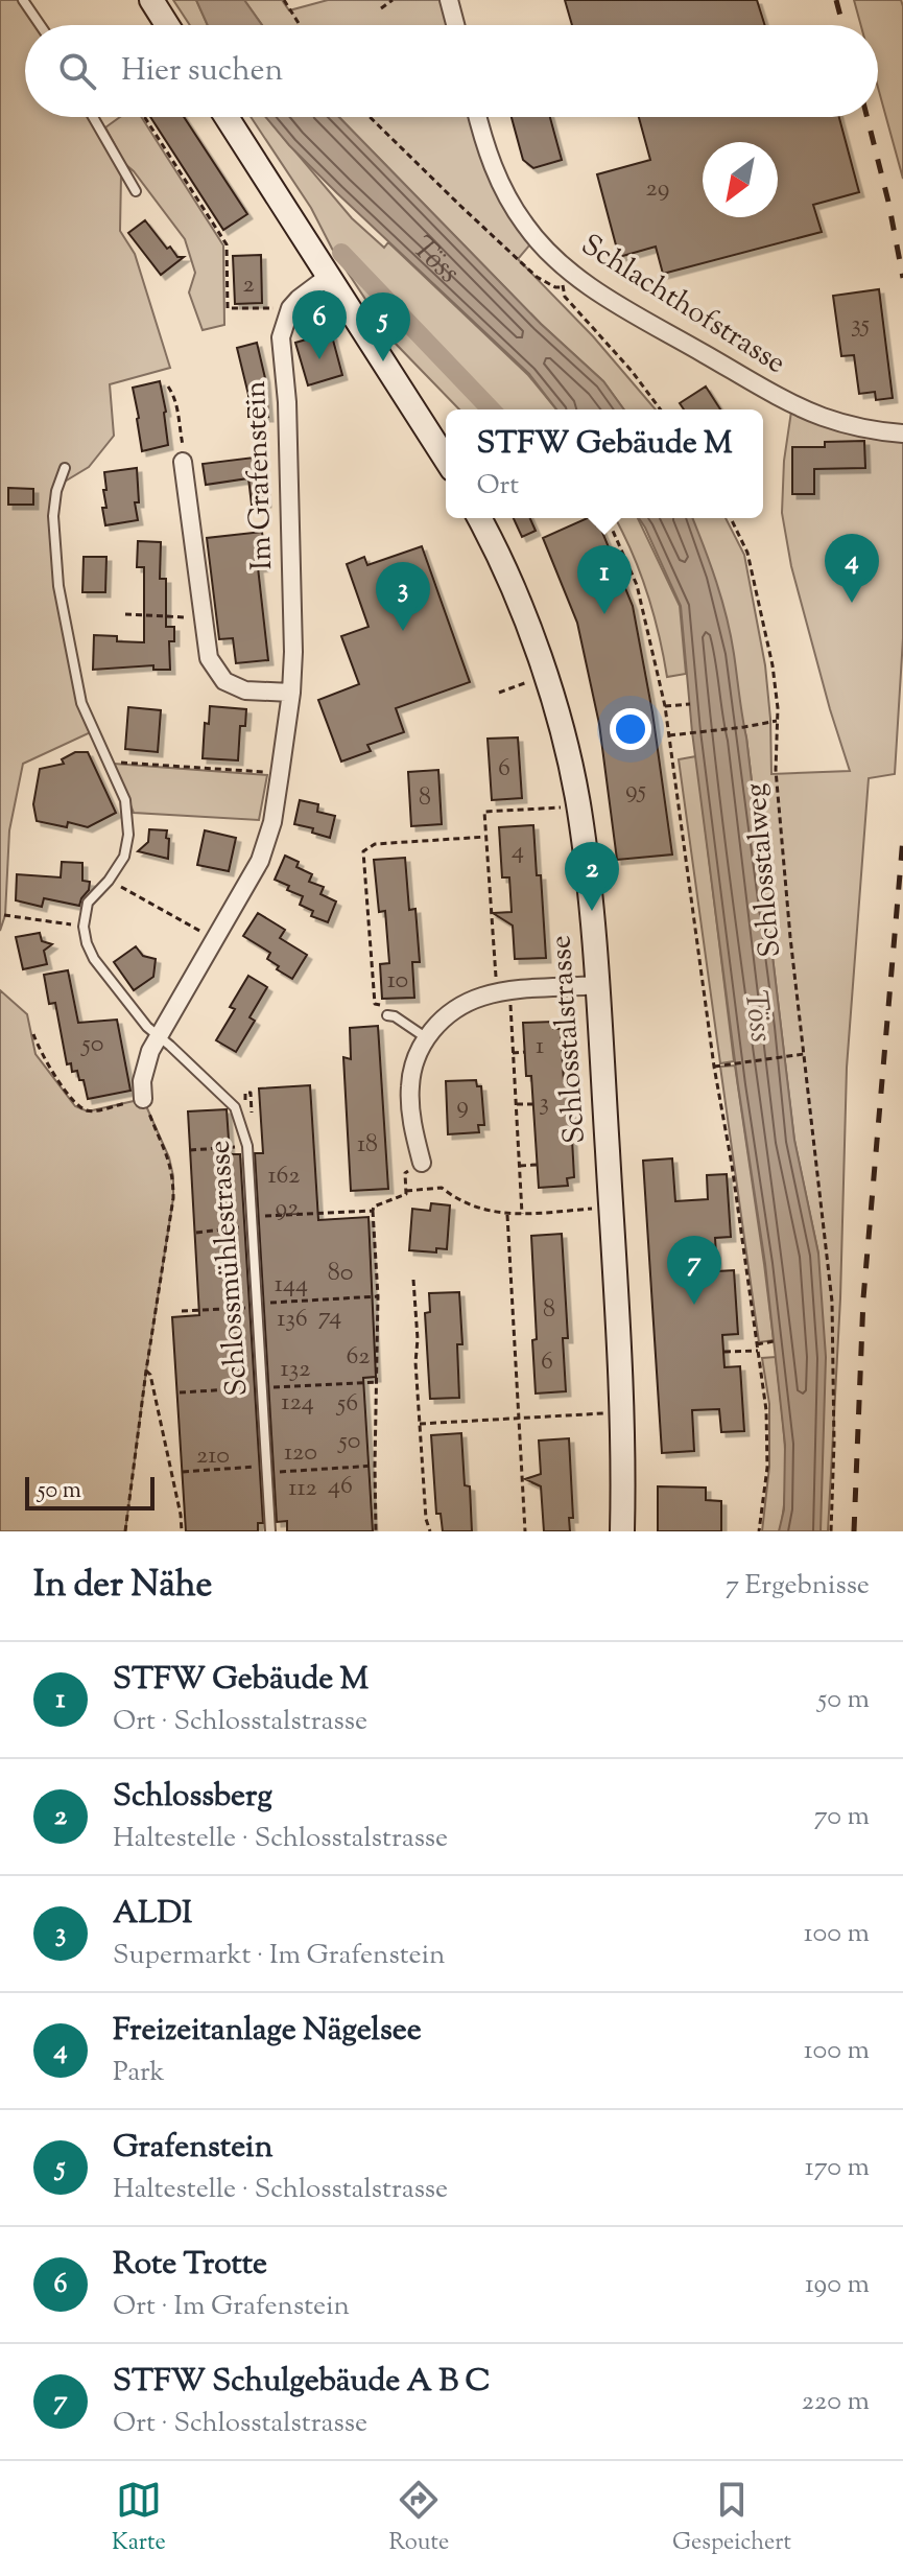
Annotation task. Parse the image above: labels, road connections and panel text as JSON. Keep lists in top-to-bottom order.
{
  "streets": {
    "main road": ["Schlosstalstrasse"],
    "street": ["Schlachthofstrasse", "Im Grafenstein"],
    "lane": ["Schlossmühlestrasse"],
    "path": ["Schlosstalweg"]
  },
  "crossings": [
    ["Im Grafenstein", "Schlossmühlestrasse"]
  ],
  "water": ["Töss"],
  "house_numbers": [
    "29",
    "2",
    "35",
    "6",
    "95",
    "8",
    "4",
    "10",
    "50",
    "1",
    "3",
    "9",
    "18",
    "162",
    "92",
    "80",
    "144",
    "8",
    "74",
    "136",
    "62",
    "6",
    "132",
    "124",
    "56",
    "50",
    "120",
    "210",
    "46",
    "112"
  ],
  "scale_bar": "50 m",
  "north": "bottom left",
  "page": {
    "search": "Hier suchen",
    "pins": [
      "6",
      "5",
      "4",
      "1",
      "3",
      "2",
      "7"
    ],
    "popup": ["STFW Gebäude M", "Ort"],
    "scale": "50 m",
    "heading": ["In der Nähe", "7 Ergebnisse"],
    "list": [
      {
        "mark": "1",
        "name": "STFW Gebäude M",
        "note": "Ort · Schlosstalstrasse",
        "value": "50 m"
      },
      {
        "mark": "2",
        "name": "Schlossberg",
        "note": "Haltestelle · Schlosstalstrasse",
        "value": "70 m"
      },
      {
        "mark": "3",
        "name": "ALDI",
        "note": "Supermarkt · Im Grafenstein",
        "value": "100 m"
      },
      {
        "mark": "4",
        "name": "Freizeitanlage Nägelsee",
        "note": "Park",
        "value": "100 m"
      },
      {
        "mark": "5",
        "name": "Grafenstein",
        "note": "Haltestelle · Schlosstalstrasse",
        "value": "170 m"
      },
      {
        "mark": "6",
        "name": "Rote Trotte",
        "note": "Ort · Im Grafenstein",
        "value": "190 m"
      },
      {
        "mark": "7",
        "name": "STFW Schulgebäude A B C",
        "note": "Ort · Schlosstalstrasse",
        "value": "220 m"
      }
    ],
    "nav": ["Karte", "Route", "Gespeichert"]
  }
}
